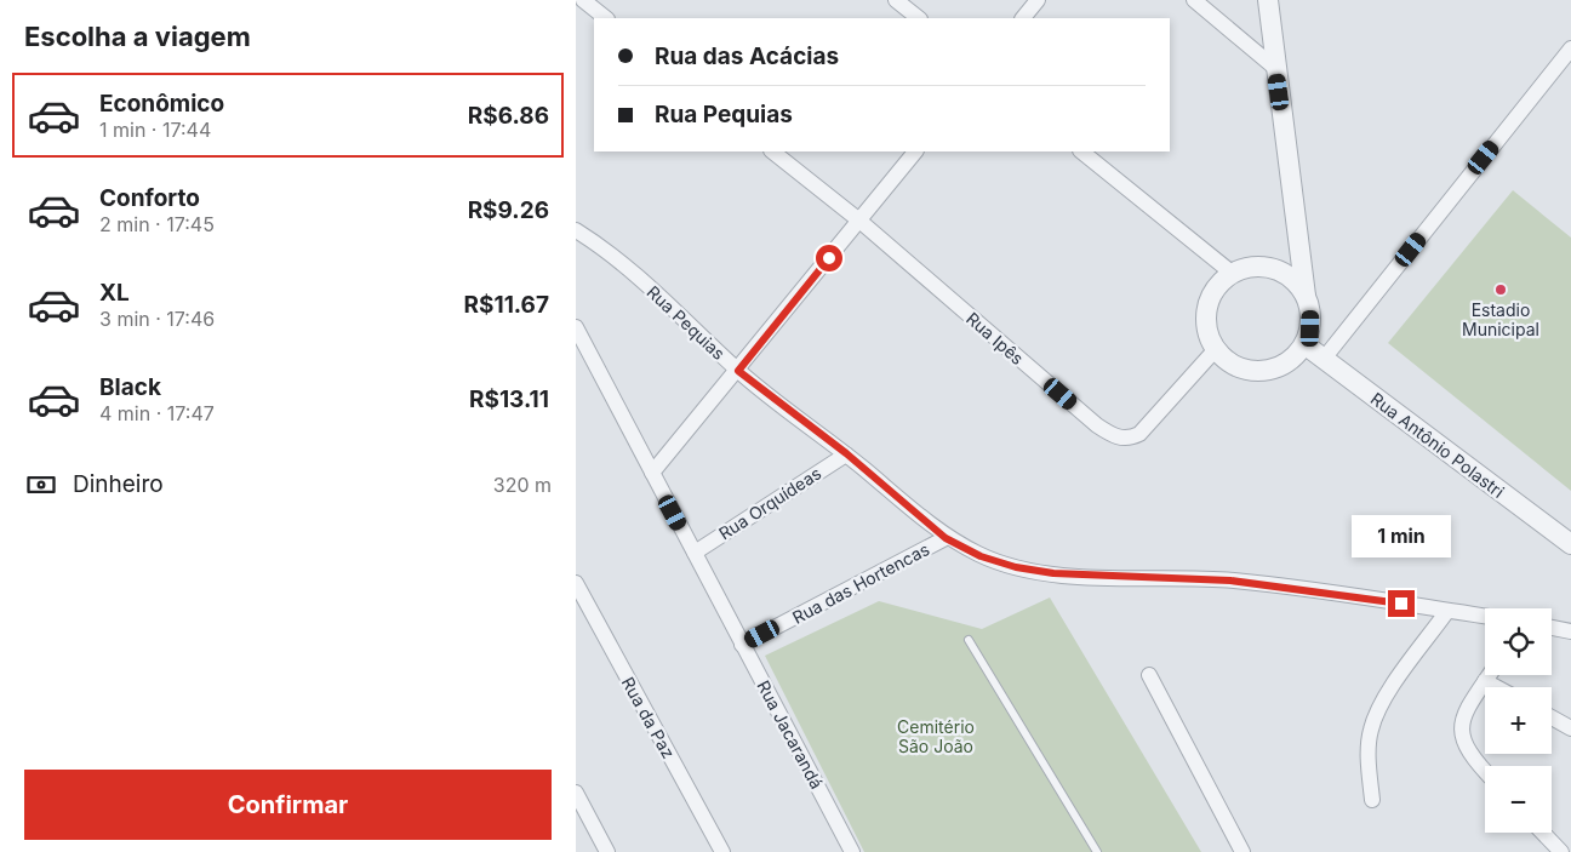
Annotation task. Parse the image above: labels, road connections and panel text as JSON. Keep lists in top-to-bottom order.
{
  "streets": {
    "street": [
      "Rua Pequias",
      "Rua Ipês",
      "Rua Antônio Polastri",
      "Rua Orquídeas",
      "Rua das Hortencas",
      "Rua da Paz",
      "Rua Jacarandá"
    ]
  },
  "crossings": [
    ["Rua Pequias", "Rua Orquídeas"],
    ["Rua Pequias", "Rua das Hortencas"],
    ["Rua Ipês", "Rua Antônio Polastri"],
    ["Rua Orquídeas", "Rua Jacarandá"],
    ["Rua das Hortencas", "Rua Jacarandá"]
  ],
  "parks": ["Cemitério São João"],
  "places": ["Estadio Municipal"],
  "page": {
    "heading": "Escolha a viagem",
    "banner": ["Rua das Acácias", "Rua Pequias"],
    "list": [
      {
        "name": "Econômico",
        "note": "1 min · 17:44",
        "value": "R$6.86"
      },
      {
        "name": "Conforto",
        "note": "2 min · 17:45",
        "value": "R$9.26"
      },
      {
        "name": "XL",
        "note": "3 min · 17:46",
        "value": "R$11.67"
      },
      {
        "name": "Black",
        "note": "4 min · 17:47",
        "value": "R$13.11"
      }
    ],
    "pay": ["Dinheiro", "320 m"],
    "bubble": "1 min",
    "map_buttons": ["+", "−"],
    "buttons": "Confirmar"
  }
}
